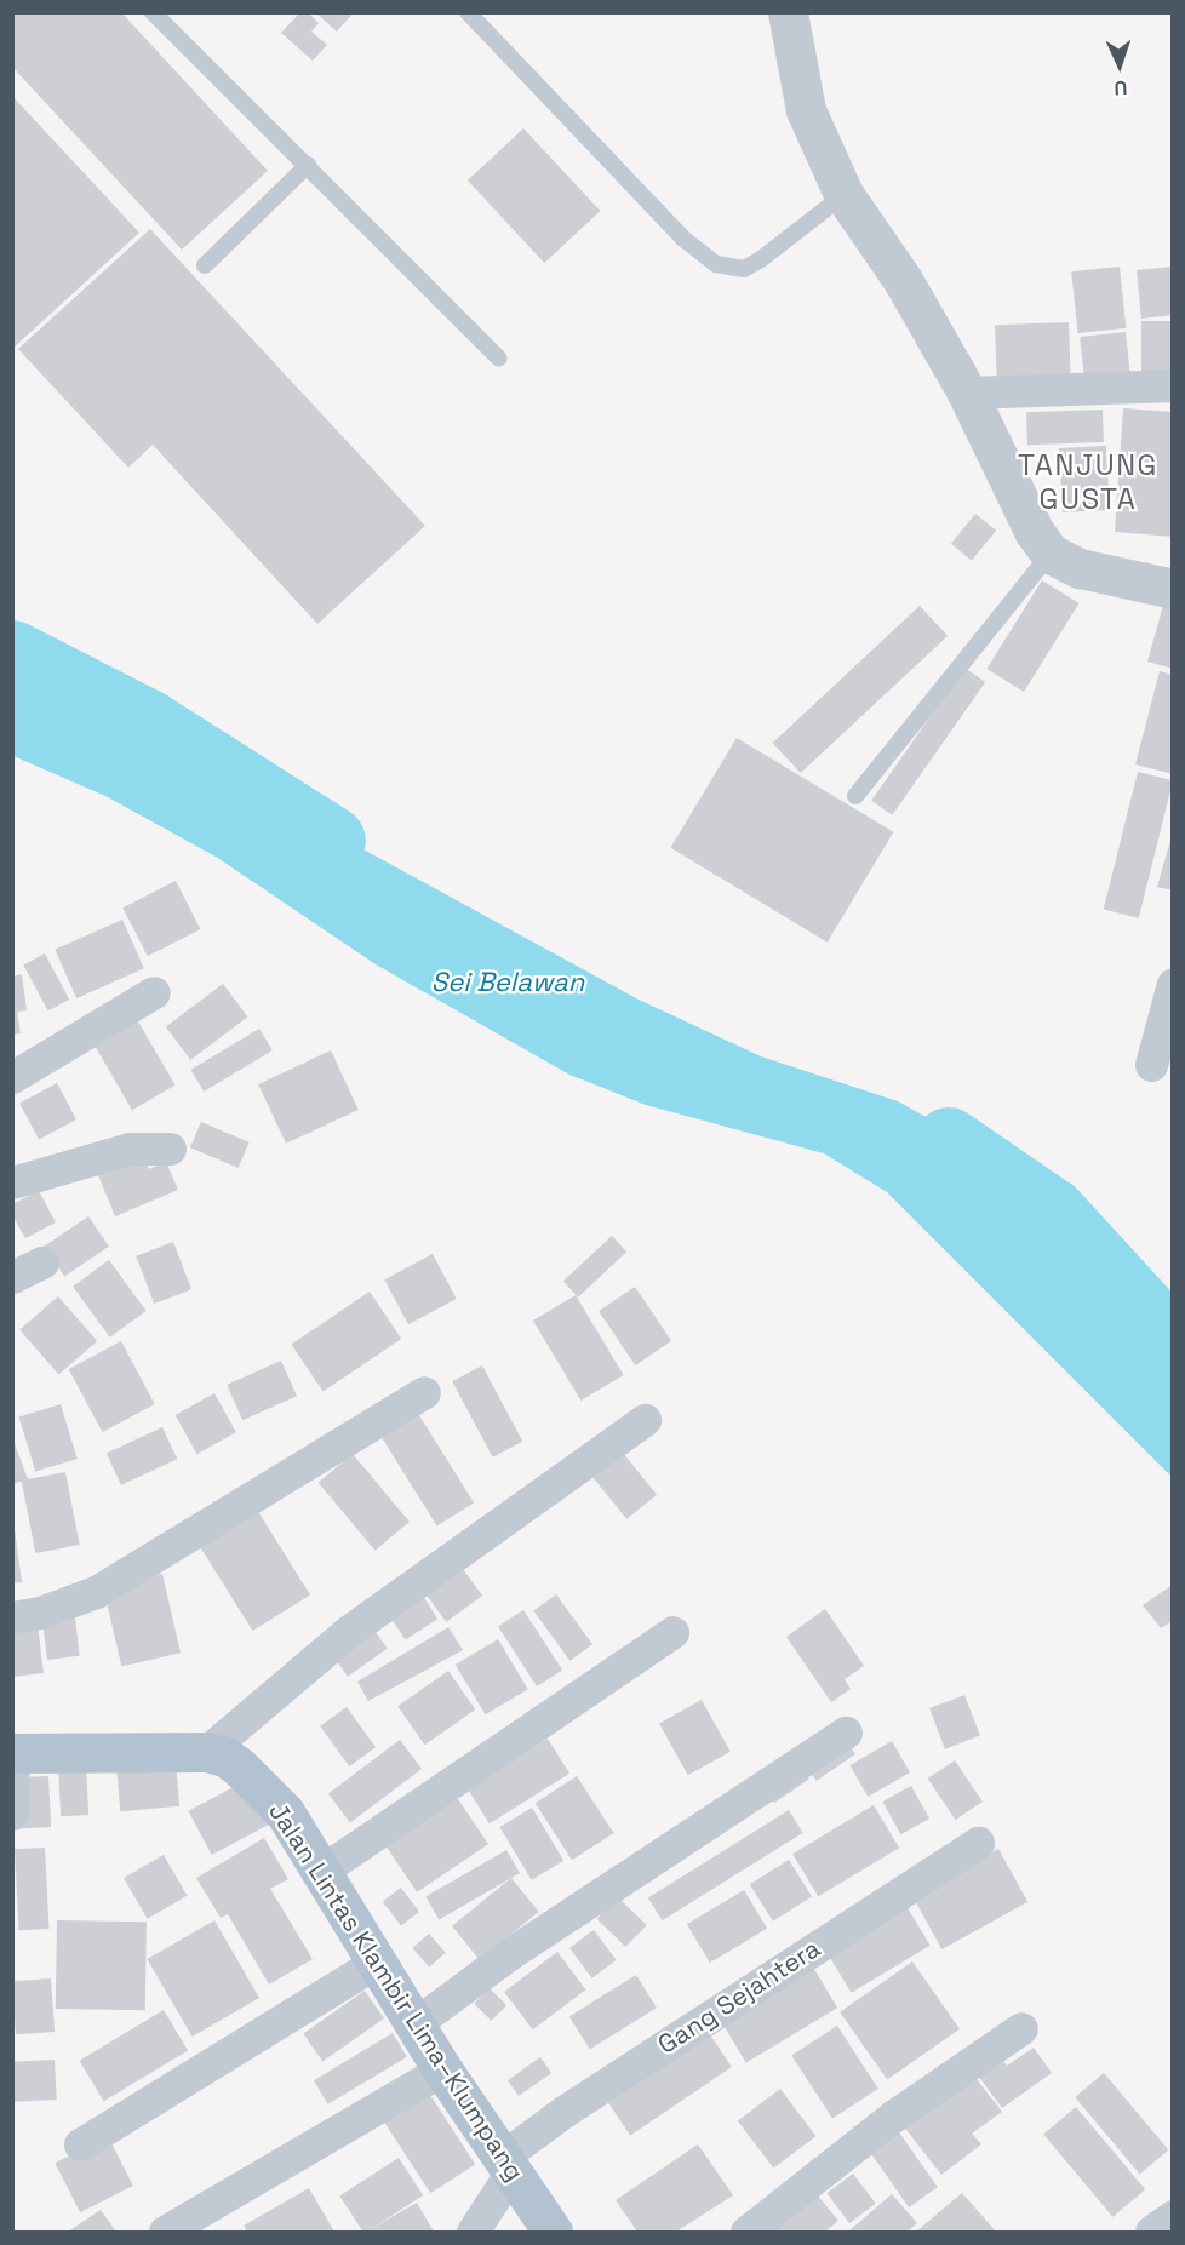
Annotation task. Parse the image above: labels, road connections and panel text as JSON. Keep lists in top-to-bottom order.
{
  "streets": {
    "main road": ["Jalan Lintas Klambir Lima–Klumpang"],
    "street": ["Gang Sejahtera"]
  },
  "crossings": [
    ["Jalan Lintas Klambir Lima–Klumpang", "Gang Sejahtera"]
  ],
  "districts": ["TANJUNG GUSTA"],
  "water": ["Sei Belawan"],
  "north": "bottom"
}
